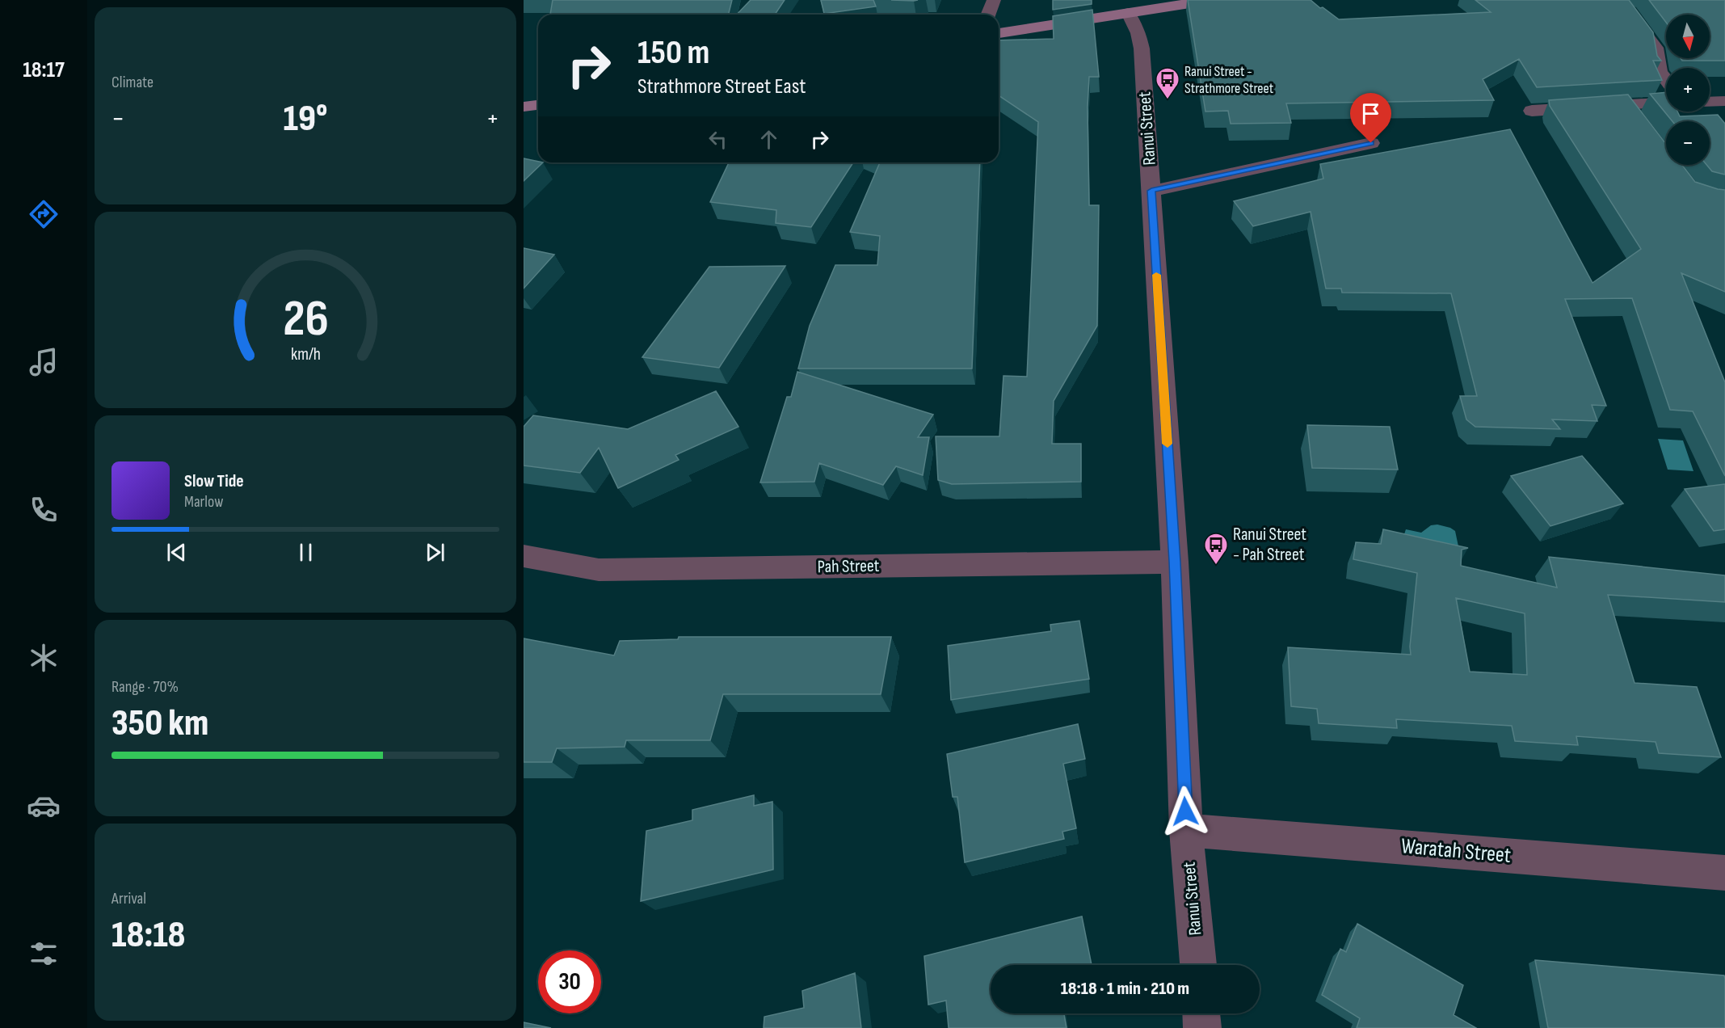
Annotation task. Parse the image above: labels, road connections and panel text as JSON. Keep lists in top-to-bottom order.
{
  "streets": {
    "street": ["Ranui Street", "Pah Street", "Waratah Street"]
  },
  "crossings": [
    ["Ranui Street", "Pah Street"],
    ["Ranui Street", "Waratah Street"]
  ],
  "places": {
    "bus stop": ["Ranui Street - Strathmore Street", "Ranui Street - Pah Street"]
  },
  "north": "bottom",
  "page": {
    "tabs": "18:17",
    "tile": [
      "Climate",
      ["Range · 70%", "350 km"],
      ["Arrival", "18:18"]
    ],
    "map_buttons": ["+", "−"],
    "turn": ["150 m", "Strathmore Street East"],
    "heat": ["−", "19°", "+"],
    "song": ["Slow Tide", "Marlow"],
    "limit": "30",
    "trip": "18:18 · 1 min · 210 m",
    "gauge": ["26", "km/h"]
  }
}
